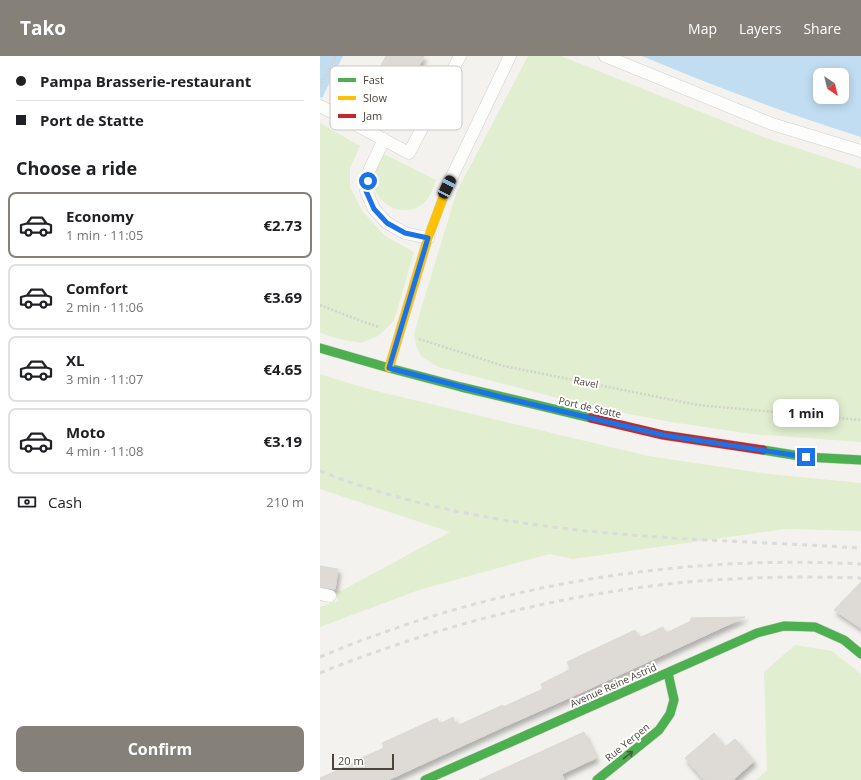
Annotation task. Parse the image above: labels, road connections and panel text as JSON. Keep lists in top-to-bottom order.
{
  "streets": {
    "street": ["Port de Statte", "Avenue Reine Astrid", "Rue Yerpen"],
    "path": ["Ravel"]
  },
  "crossings": [
    ["Avenue Reine Astrid", "Rue Yerpen"]
  ],
  "one_way": ["Rue Yerpen"],
  "legend": ["Fast", "Slow", "Jam"],
  "scale_bar": "20 m",
  "north": "bottom right",
  "page": {
    "header": "Tako",
    "nav": ["Map", "Layers", "Share"],
    "banner": ["Pampa Brasserie-restaurant", "Port de Statte"],
    "heading": "Choose a ride",
    "list": [
      {
        "name": "Economy",
        "note": "1 min · 11:05",
        "value": "€2.73"
      },
      {
        "name": "Comfort",
        "note": "2 min · 11:06",
        "value": "€3.69"
      },
      {
        "name": "XL",
        "note": "3 min · 11:07",
        "value": "€4.65"
      },
      {
        "name": "Moto",
        "note": "4 min · 11:08",
        "value": "€3.19"
      }
    ],
    "bubble": "1 min",
    "pay": ["Cash", "210 m"],
    "buttons": "Confirm",
    "scale": "20 m"
  }
}
